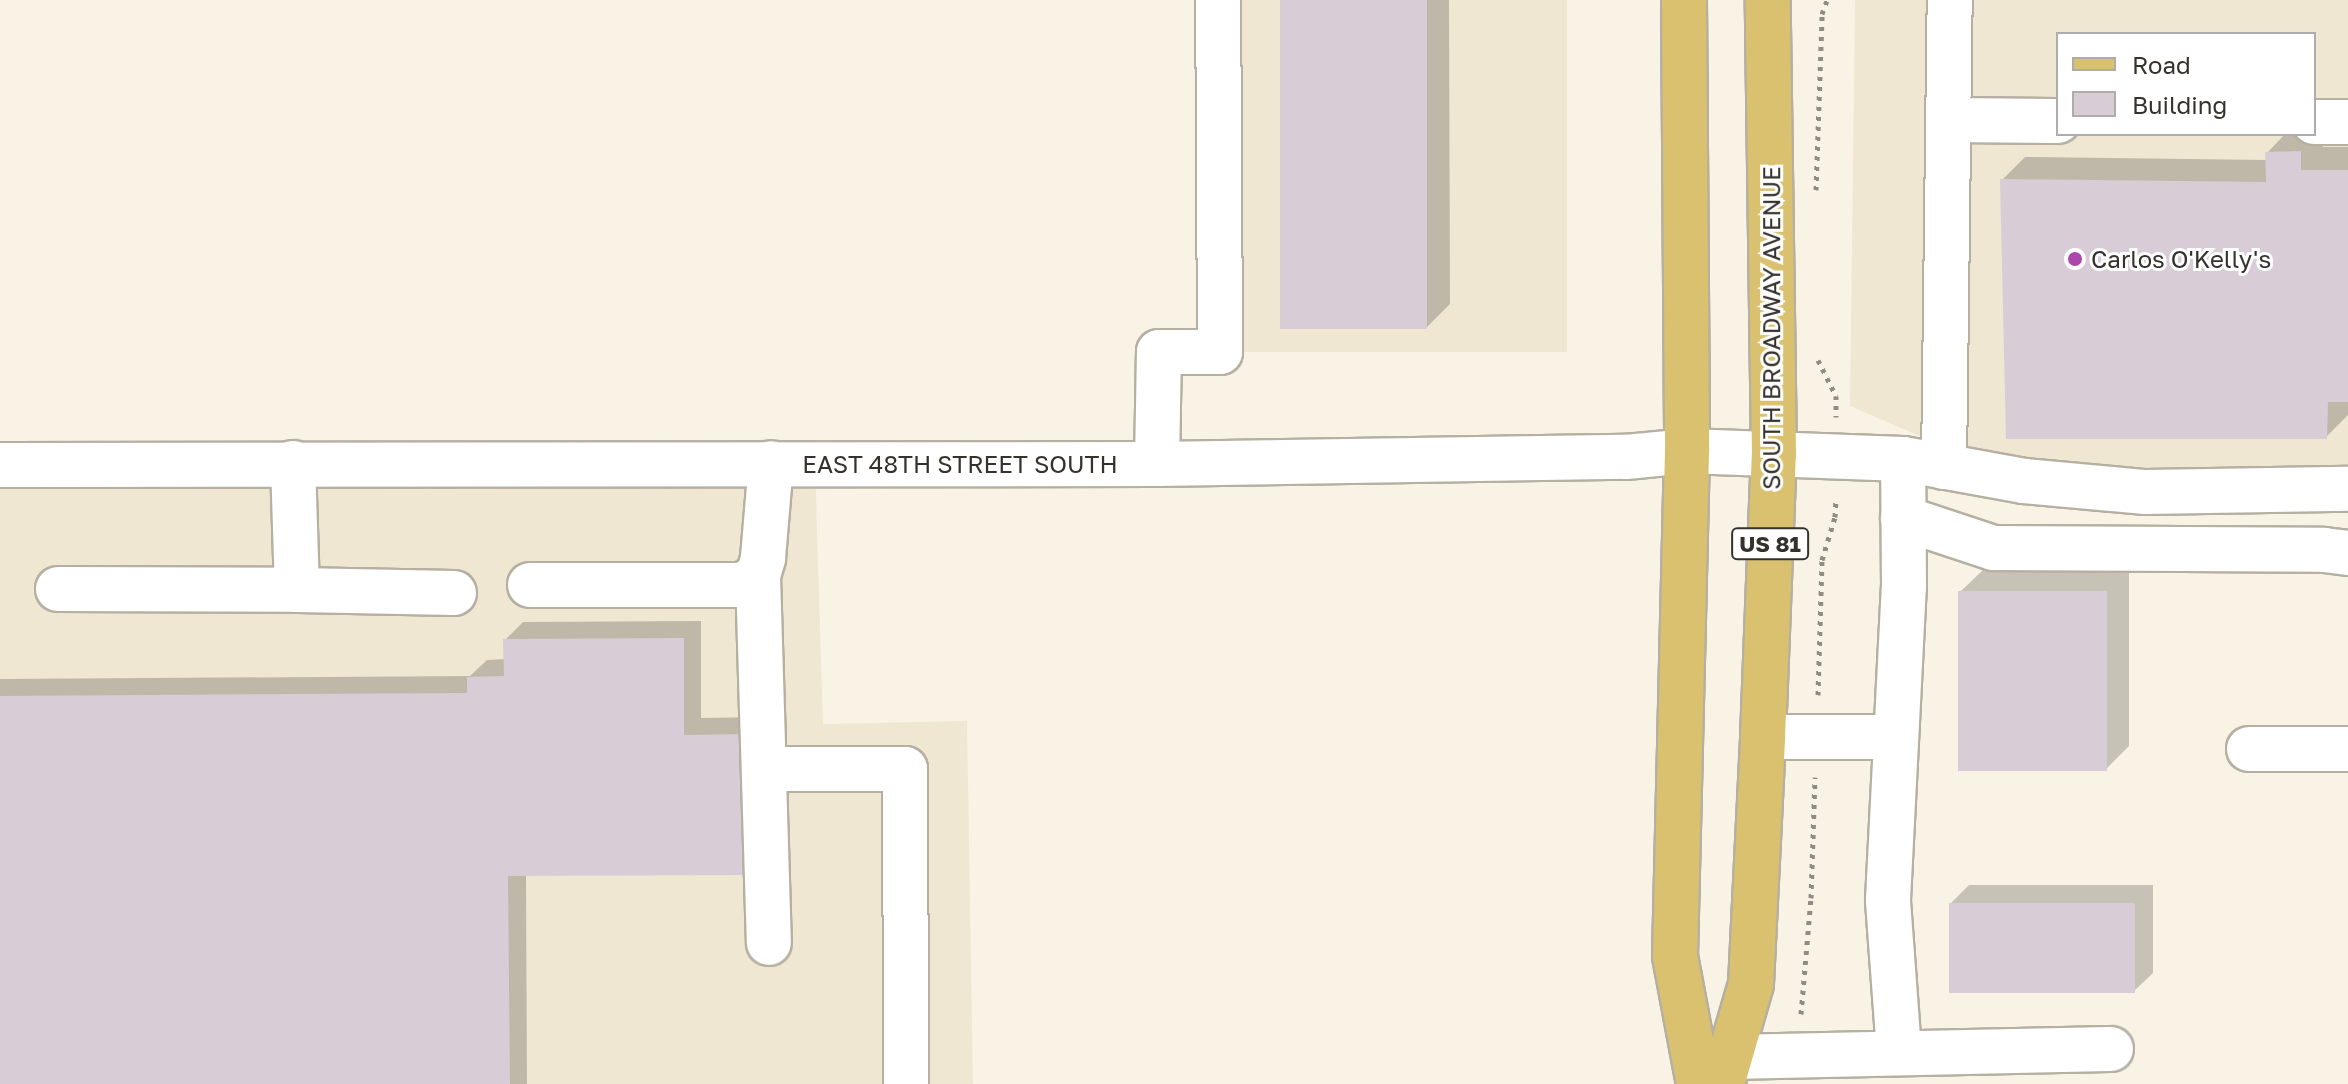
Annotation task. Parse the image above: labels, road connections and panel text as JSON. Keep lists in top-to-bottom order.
{
  "streets": {
    "main road": ["SOUTH BROADWAY AVENUE", "US 81"],
    "street": ["EAST 48TH STREET SOUTH"]
  },
  "crossings": [
    ["SOUTH BROADWAY AVENUE", "EAST 48TH STREET SOUTH"]
  ],
  "places": ["Carlos O'Kelly's"],
  "legend": ["Road", "Building"]
}
